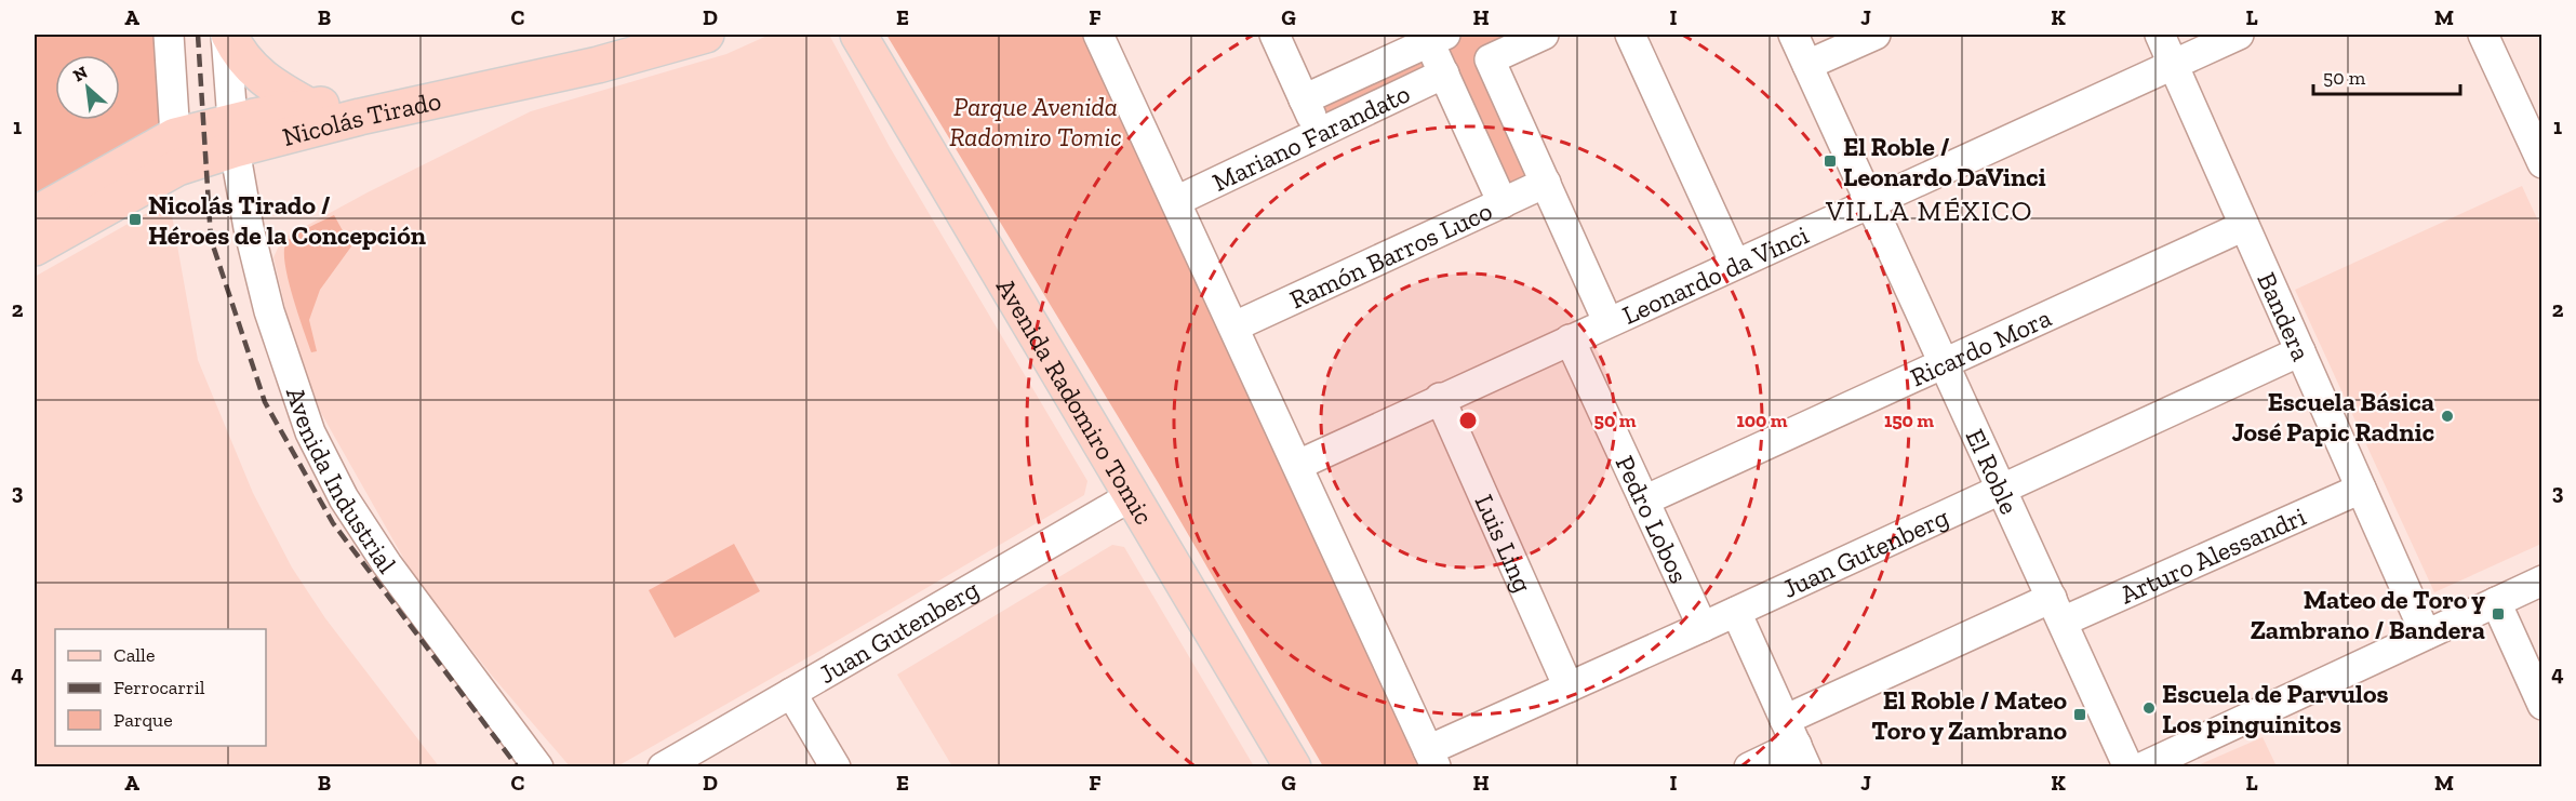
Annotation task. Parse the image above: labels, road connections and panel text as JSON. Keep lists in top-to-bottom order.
{
  "streets": {
    "main road": ["Nicolás Tirado", "Avenida Radomiro Tomic"],
    "street": [
      "Mariano Farandato",
      "Ramón Barros Luco",
      "Leonardo da Vinci",
      "Bandera",
      "Ricardo Mora",
      "El Roble",
      "Avenida Industrial",
      "Pedro Lobos",
      "Luis Ling",
      "Juan Gutenberg",
      "Arturo Alessandri"
    ]
  },
  "crossings": [
    ["Nicolás Tirado", "Avenida Industrial"],
    ["Leonardo da Vinci", "Bandera"],
    ["Leonardo da Vinci", "El Roble"],
    ["Leonardo da Vinci", "Pedro Lobos"],
    ["Leonardo da Vinci", "Luis Ling"],
    ["Bandera", "Ricardo Mora"],
    ["Bandera", "Juan Gutenberg"],
    ["Bandera", "Arturo Alessandri"],
    ["Ricardo Mora", "El Roble"],
    ["Ricardo Mora", "Pedro Lobos"],
    ["Avenida Radomiro Tomic", "Juan Gutenberg"],
    ["El Roble", "Juan Gutenberg"],
    ["El Roble", "Arturo Alessandri"],
    ["Pedro Lobos", "Juan Gutenberg"],
    ["Luis Ling", "Juan Gutenberg"]
  ],
  "districts": ["VILLA MÉXICO"],
  "parks": ["Parque Avenida Radomiro Tomic"],
  "places": {
    "transit": [
      "El Roble / Leonardo DaVinci",
      "Nicolás Tirado / Héroes de la Concepción",
      "Mateo de Toro y Zambrano / Bandera",
      "El Roble / Mateo Toro y Zambrano"
    ],
    "other": ["Escuela Básica José Papic Radnic", "Escuela de Parvulos Los pinguinitos"]
  },
  "legend": ["Calle", "Ferrocarril", "Parque"],
  "scale_bar": "50 m",
  "north": "top left",
  "grid": {
    "columns": [
      "A",
      "B",
      "C",
      "D",
      "E",
      "F",
      "G",
      "H",
      "I",
      "J",
      "K",
      "L",
      "M"
    ],
    "rows": [
      "1",
      "2",
      "3",
      "4"
    ]
  },
  "rings": ["50 m", "100 m", "150 m"]
}
